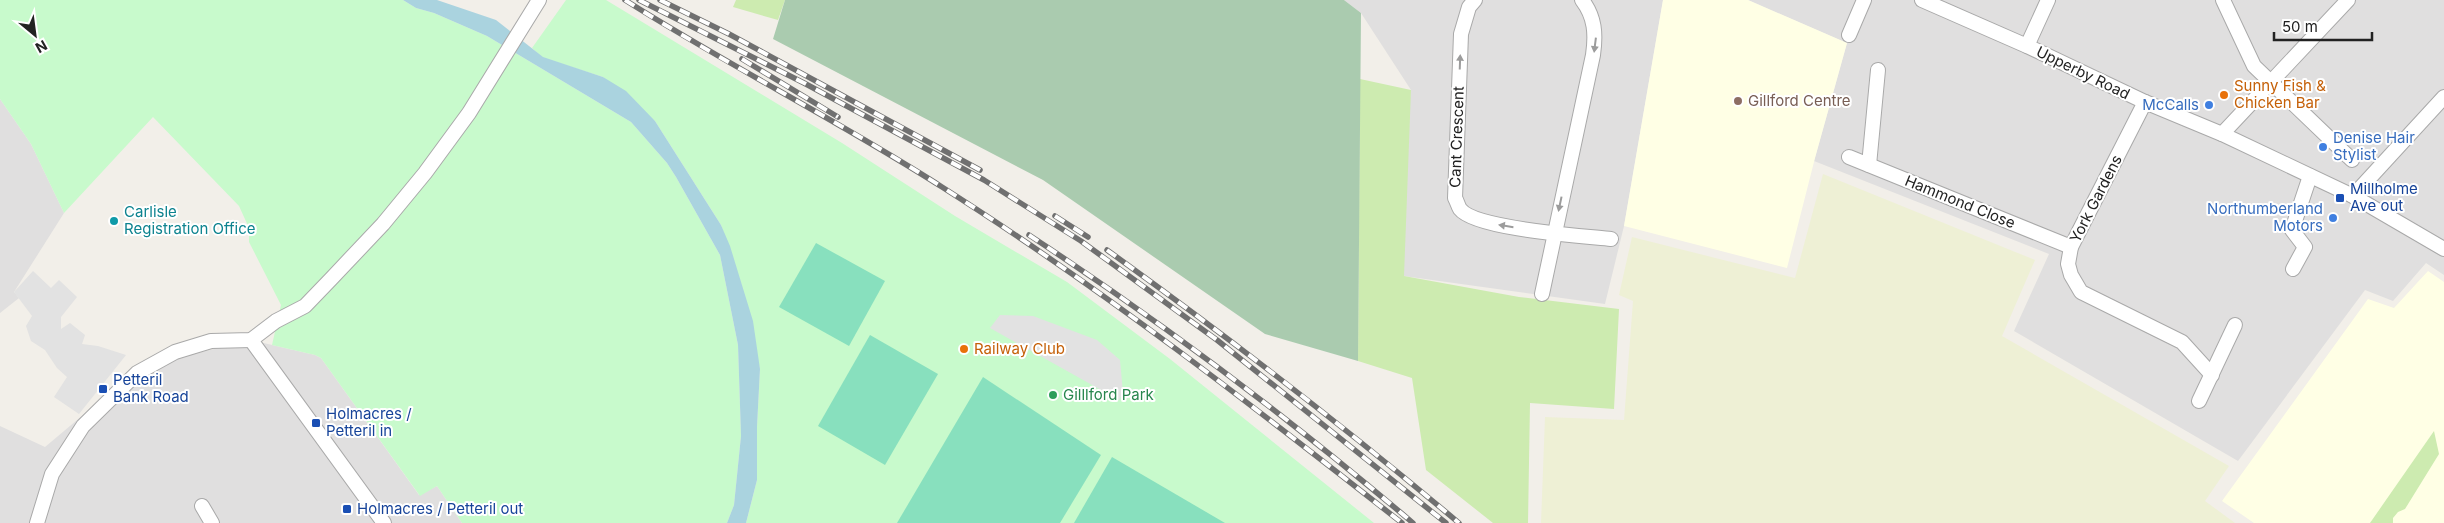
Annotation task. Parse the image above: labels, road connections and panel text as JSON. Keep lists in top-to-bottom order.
{
  "streets": {
    "street": [
      "Upperby Road",
      "Cant Crescent",
      "York Gardens",
      "Hammond Close"
    ]
  },
  "crossings": [
    ["Upperby Road", "York Gardens"],
    ["York Gardens", "Hammond Close"]
  ],
  "places": {
    "other": [
      "Sunny Fish & Chicken Bar",
      "Gillford Centre",
      "McCalls",
      "Denise Hair Stylist",
      "Northumberland Motors",
      "Carlisle Registration Office",
      "Railway Club",
      "Gilllford Park"
    ],
    "transit": [
      "Millholme Ave out",
      "Petteril Bank Road",
      "Holmacres / Petteril in",
      "Holmacres / Petteril out"
    ]
  },
  "scale_bar": "50 m",
  "north": "bottom right"
}
